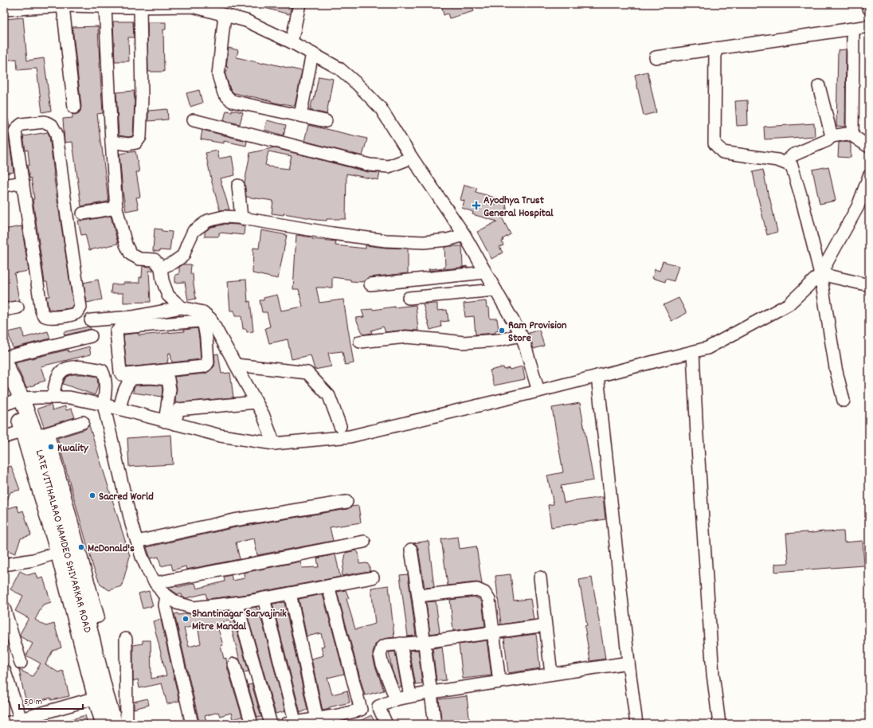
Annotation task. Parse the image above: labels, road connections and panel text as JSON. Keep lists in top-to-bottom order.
{
  "streets": {
    "main road": ["LATE VITTHALRAO NAMDEO SHIVARKAR ROAD"]
  },
  "places": {
    "health": ["Ayodhya Trust General Hospital"],
    "other": [
      "Ram Provision Store",
      "Kwality",
      "Sacred World",
      "McDonald's",
      "Shantinagar Sarvajinik Mitre Mandal"
    ]
  },
  "scale_bar": "50 m"
}
